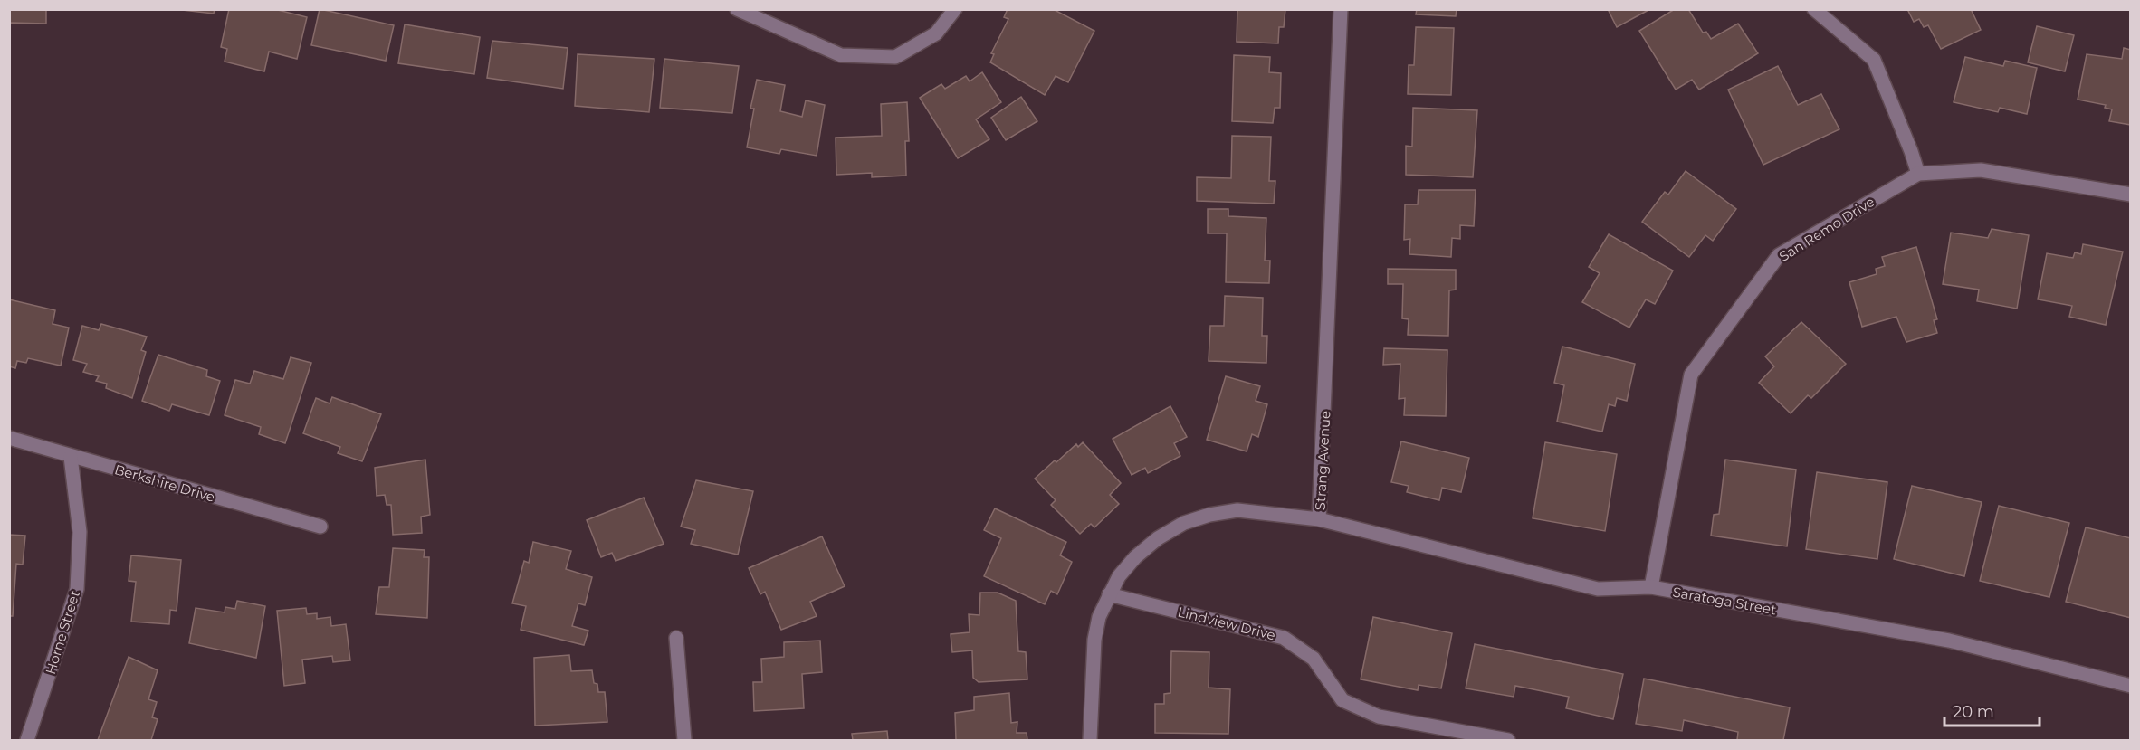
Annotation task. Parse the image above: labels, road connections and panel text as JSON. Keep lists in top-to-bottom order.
{
  "streets": {
    "street": [
      "San Remo Drive",
      "Strang Avenue",
      "Berkshire Drive",
      "Saratoga Street",
      "Lindview Drive",
      "Horne Street"
    ]
  },
  "crossings": [
    ["San Remo Drive", "Saratoga Street"],
    ["Strang Avenue", "Saratoga Street"],
    ["Strang Avenue", "Lindview Drive"],
    ["Berkshire Drive", "Horne Street"]
  ],
  "scale_bar": "20 m"
}
